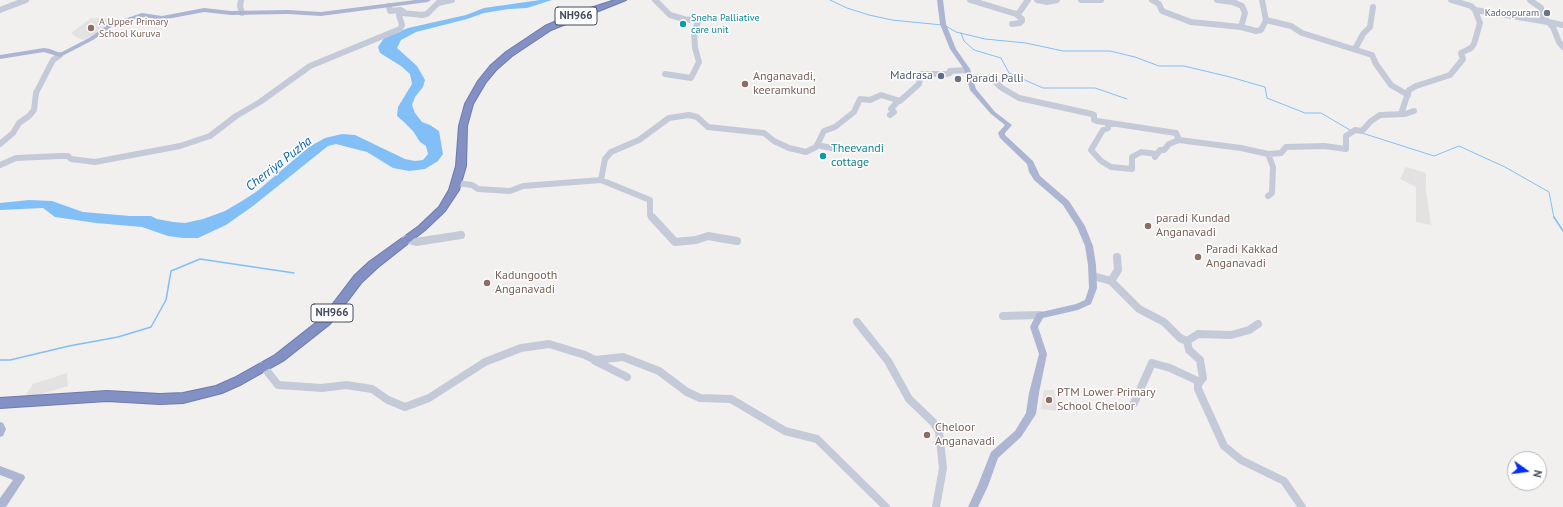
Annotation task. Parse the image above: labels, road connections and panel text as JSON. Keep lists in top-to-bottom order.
{
  "streets": {
    "highway": ["NH966"]
  },
  "water": ["Cherriya Puzha"],
  "places": [
    "Kadoopuram",
    "Sneha Palliative care unit",
    "A Upper Primary School Kuruva",
    "Madrasa",
    "Paradi Palli",
    "Anganavadi, keeramkund",
    "Theevandi cottage",
    "paradi Kundad Anganavadi",
    "Paradi Kakkad Anganavadi",
    "Kadungooth Anganavadi",
    "PTM Lower Primary School Cheloor",
    "Cheloor Anganavadi"
  ],
  "north": "right"
}
